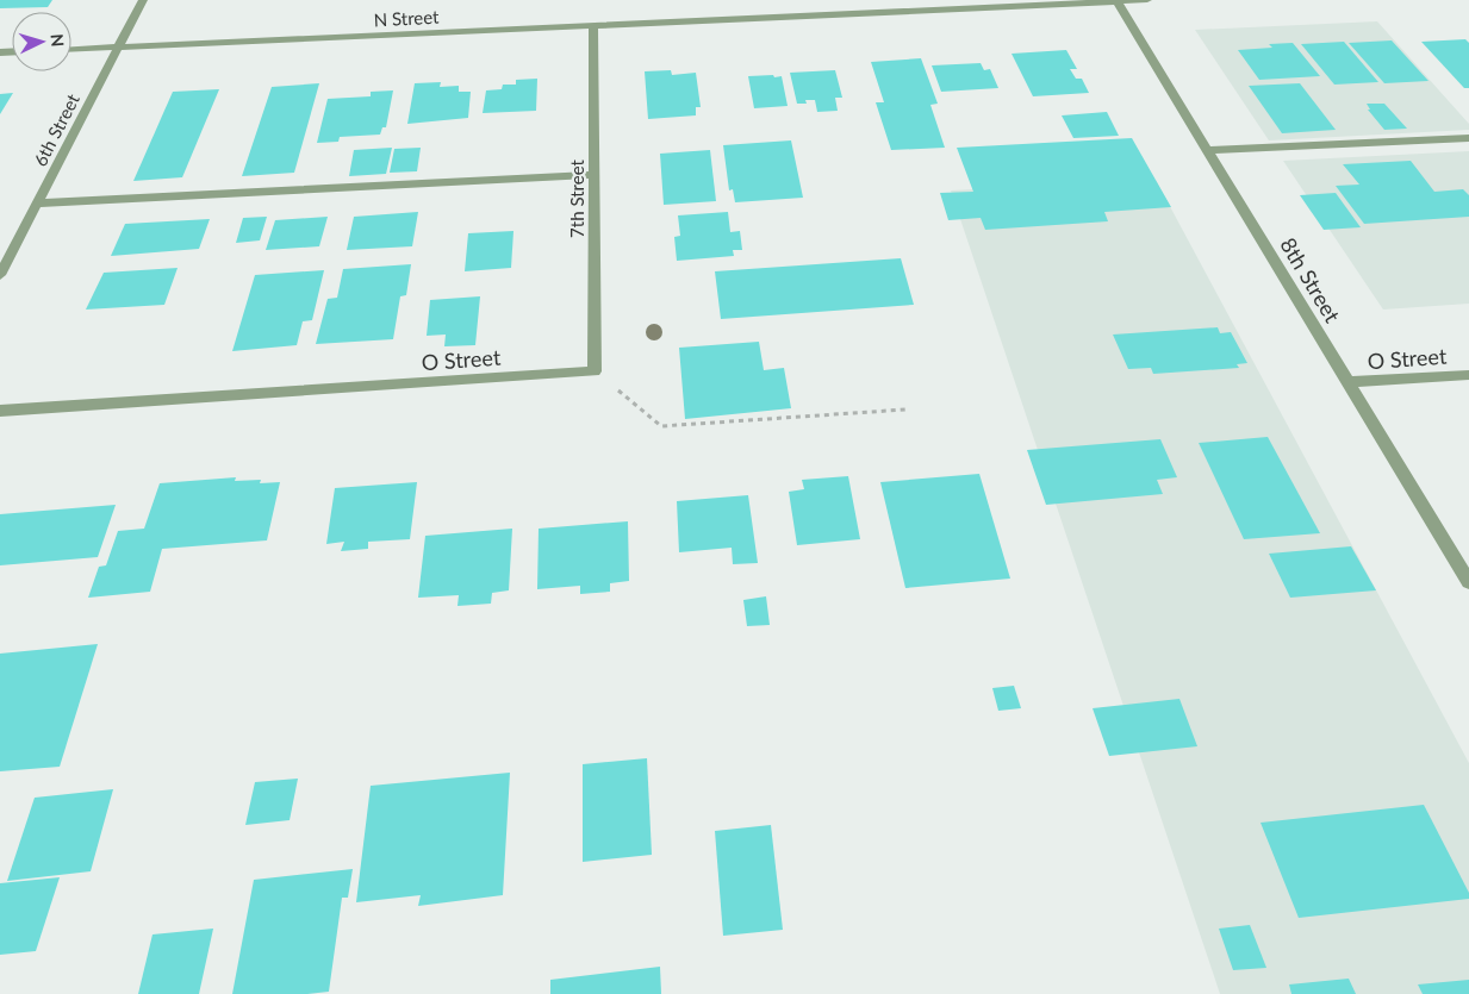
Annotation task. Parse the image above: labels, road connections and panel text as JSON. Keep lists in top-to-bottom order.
{
  "streets": {
    "street": [
      "N Street",
      "6th Street",
      "7th Street",
      "8th Street",
      "O Street"
    ]
  },
  "crossings": [
    ["N Street", "6th Street"],
    ["N Street", "7th Street"],
    ["N Street", "8th Street"],
    ["7th Street", "O Street"],
    ["8th Street", "O Street"]
  ],
  "north": "right"
}
